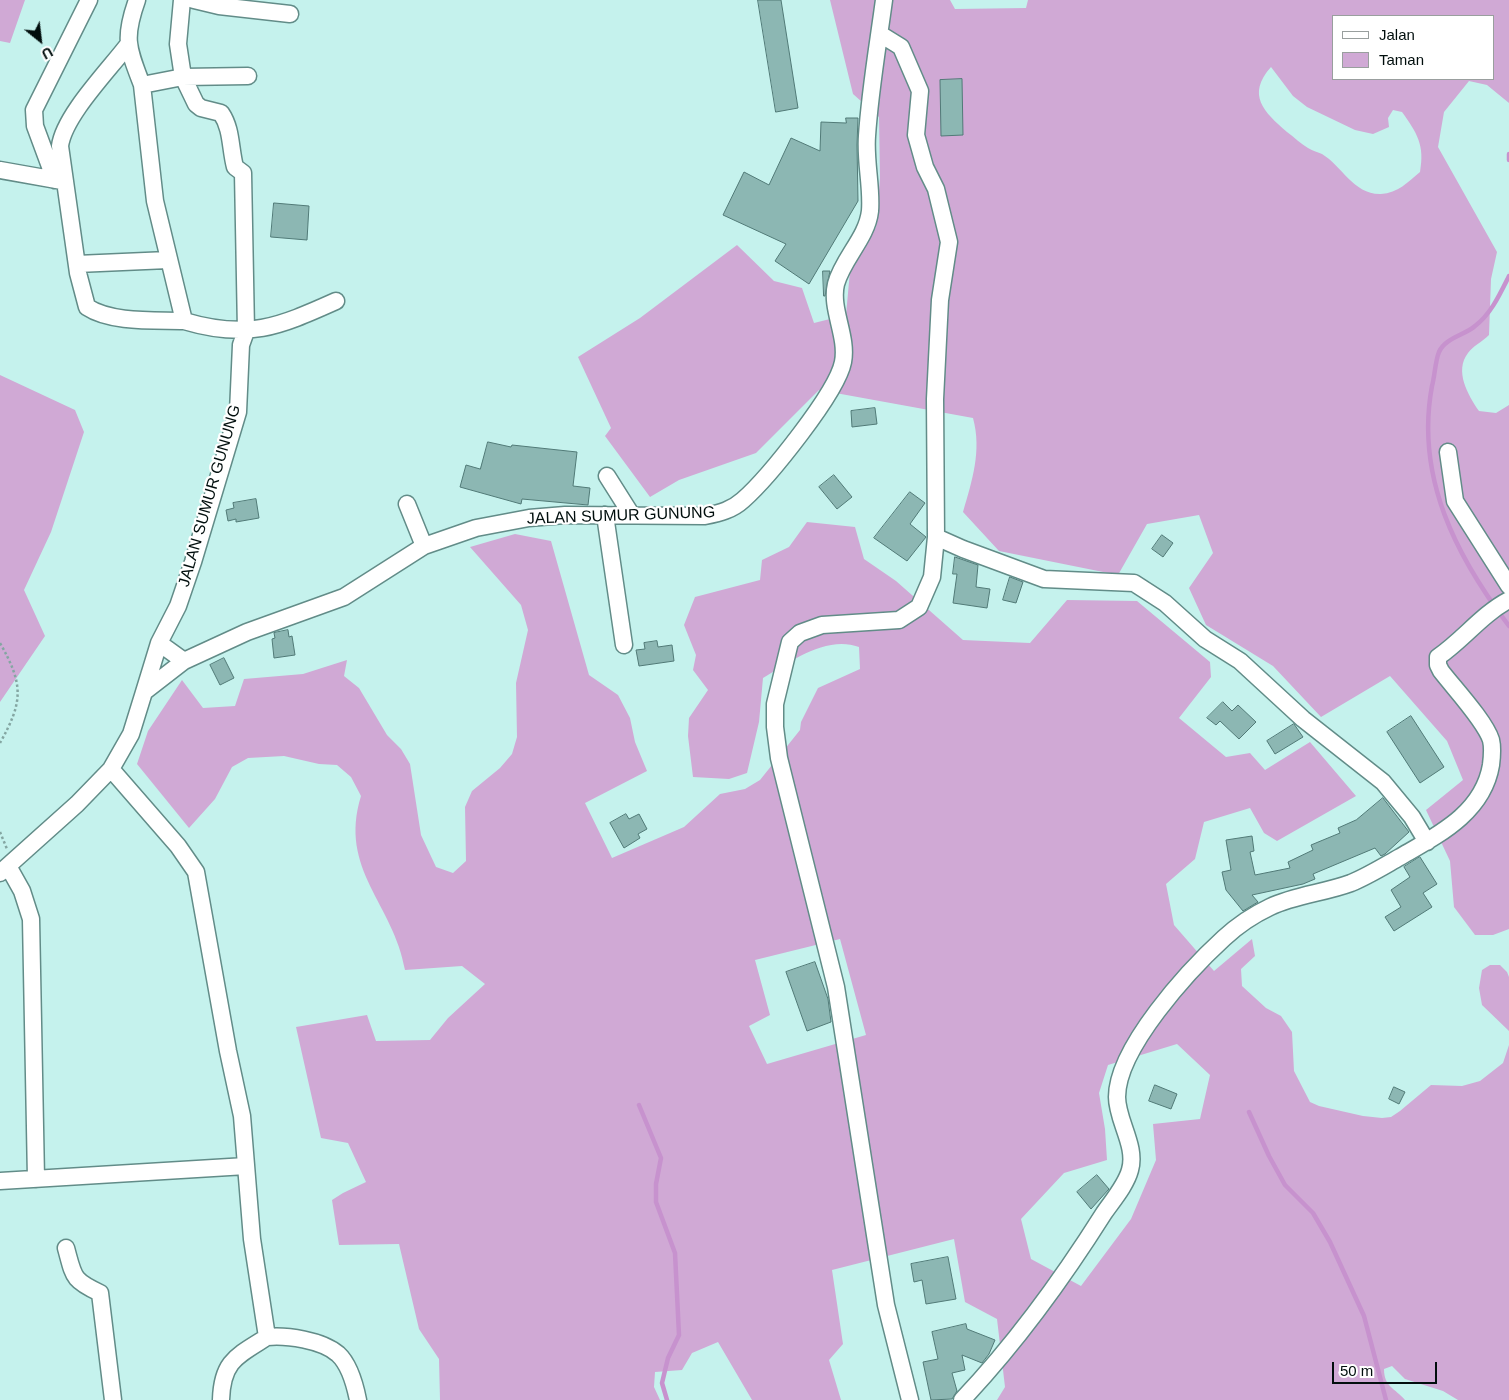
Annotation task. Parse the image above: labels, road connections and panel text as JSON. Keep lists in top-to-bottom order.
{
  "streets": {
    "street": ["JALAN SUMUR GUNUNG"]
  },
  "legend": ["Jalan", "Taman"],
  "scale_bar": "50 m",
  "north": "bottom right"
}
